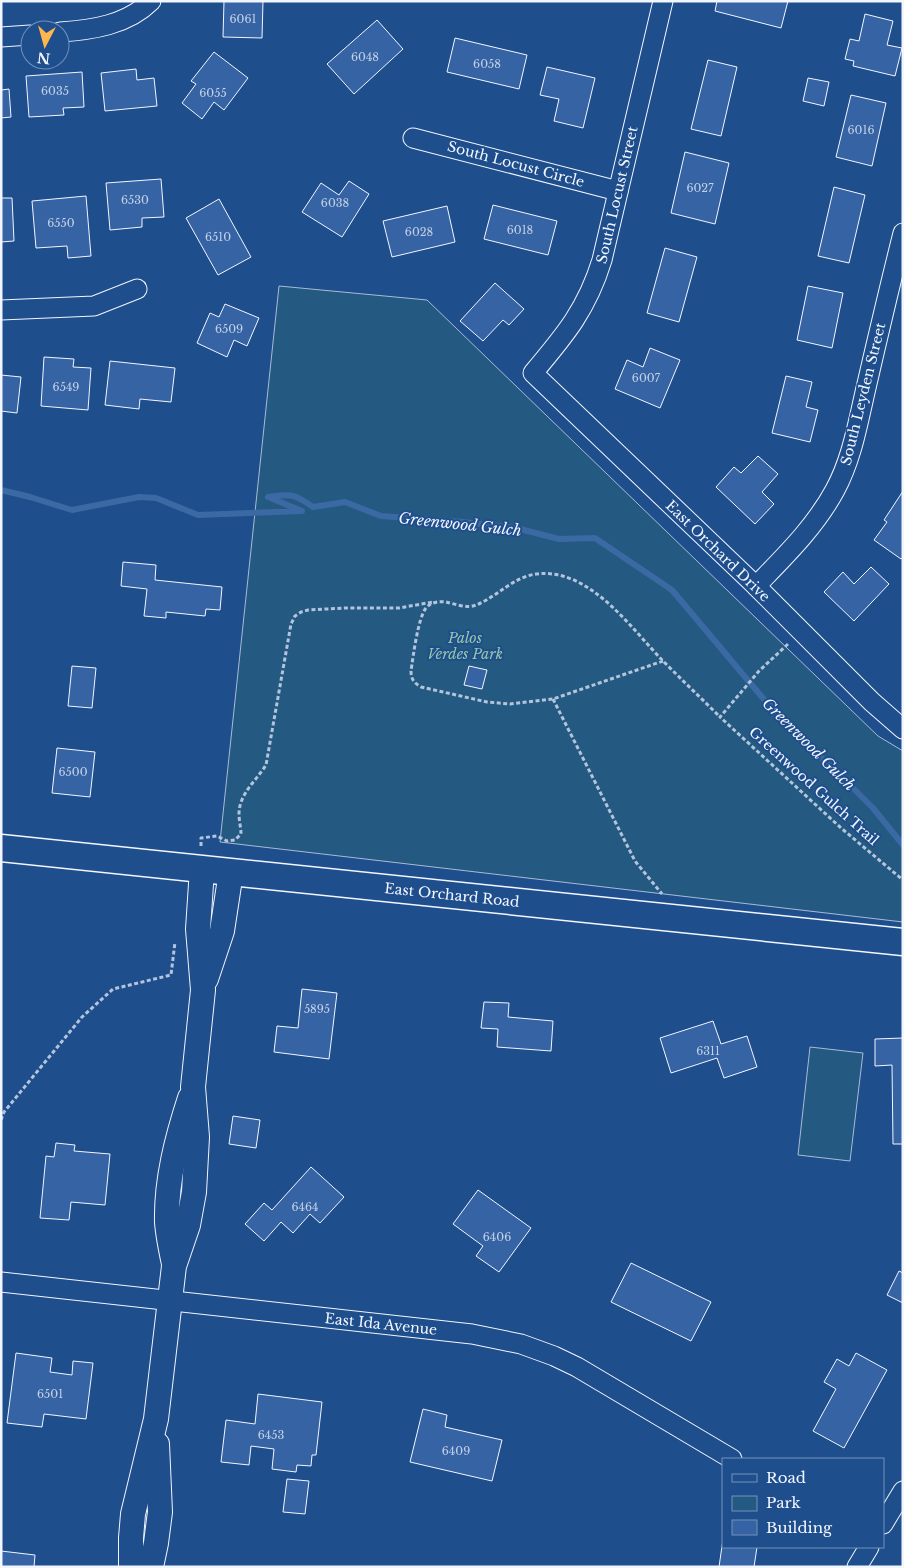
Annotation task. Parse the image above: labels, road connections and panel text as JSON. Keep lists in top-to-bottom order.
{
  "streets": {
    "main road": ["East Orchard Road"],
    "street": [
      "South Locust Circle",
      "South Locust Street",
      "South Leyden Street",
      "East Orchard Drive",
      "East Ida Avenue"
    ],
    "path": ["Greenwood Gulch Trail"]
  },
  "crossings": [
    ["South Locust Circle", "South Locust Street"],
    ["South Locust Street", "East Orchard Drive"],
    ["South Leyden Street", "East Orchard Drive"],
    ["Greenwood Gulch Trail", "East Orchard Road"]
  ],
  "water": ["Greenwood Gulch"],
  "parks": ["Palos Verdes Park"],
  "house_numbers": [
    "6061",
    "6048",
    "6058",
    "6035",
    "6055",
    "6016",
    "6027",
    "6530",
    "6038",
    "6550",
    "6018",
    "6028",
    "6510",
    "6509",
    "6007",
    "6549",
    "6500",
    "5895",
    "6311",
    "6464",
    "6406",
    "6501",
    "6453",
    "6409"
  ],
  "legend": ["Road", "Park", "Building"],
  "north": "bottom"
}
